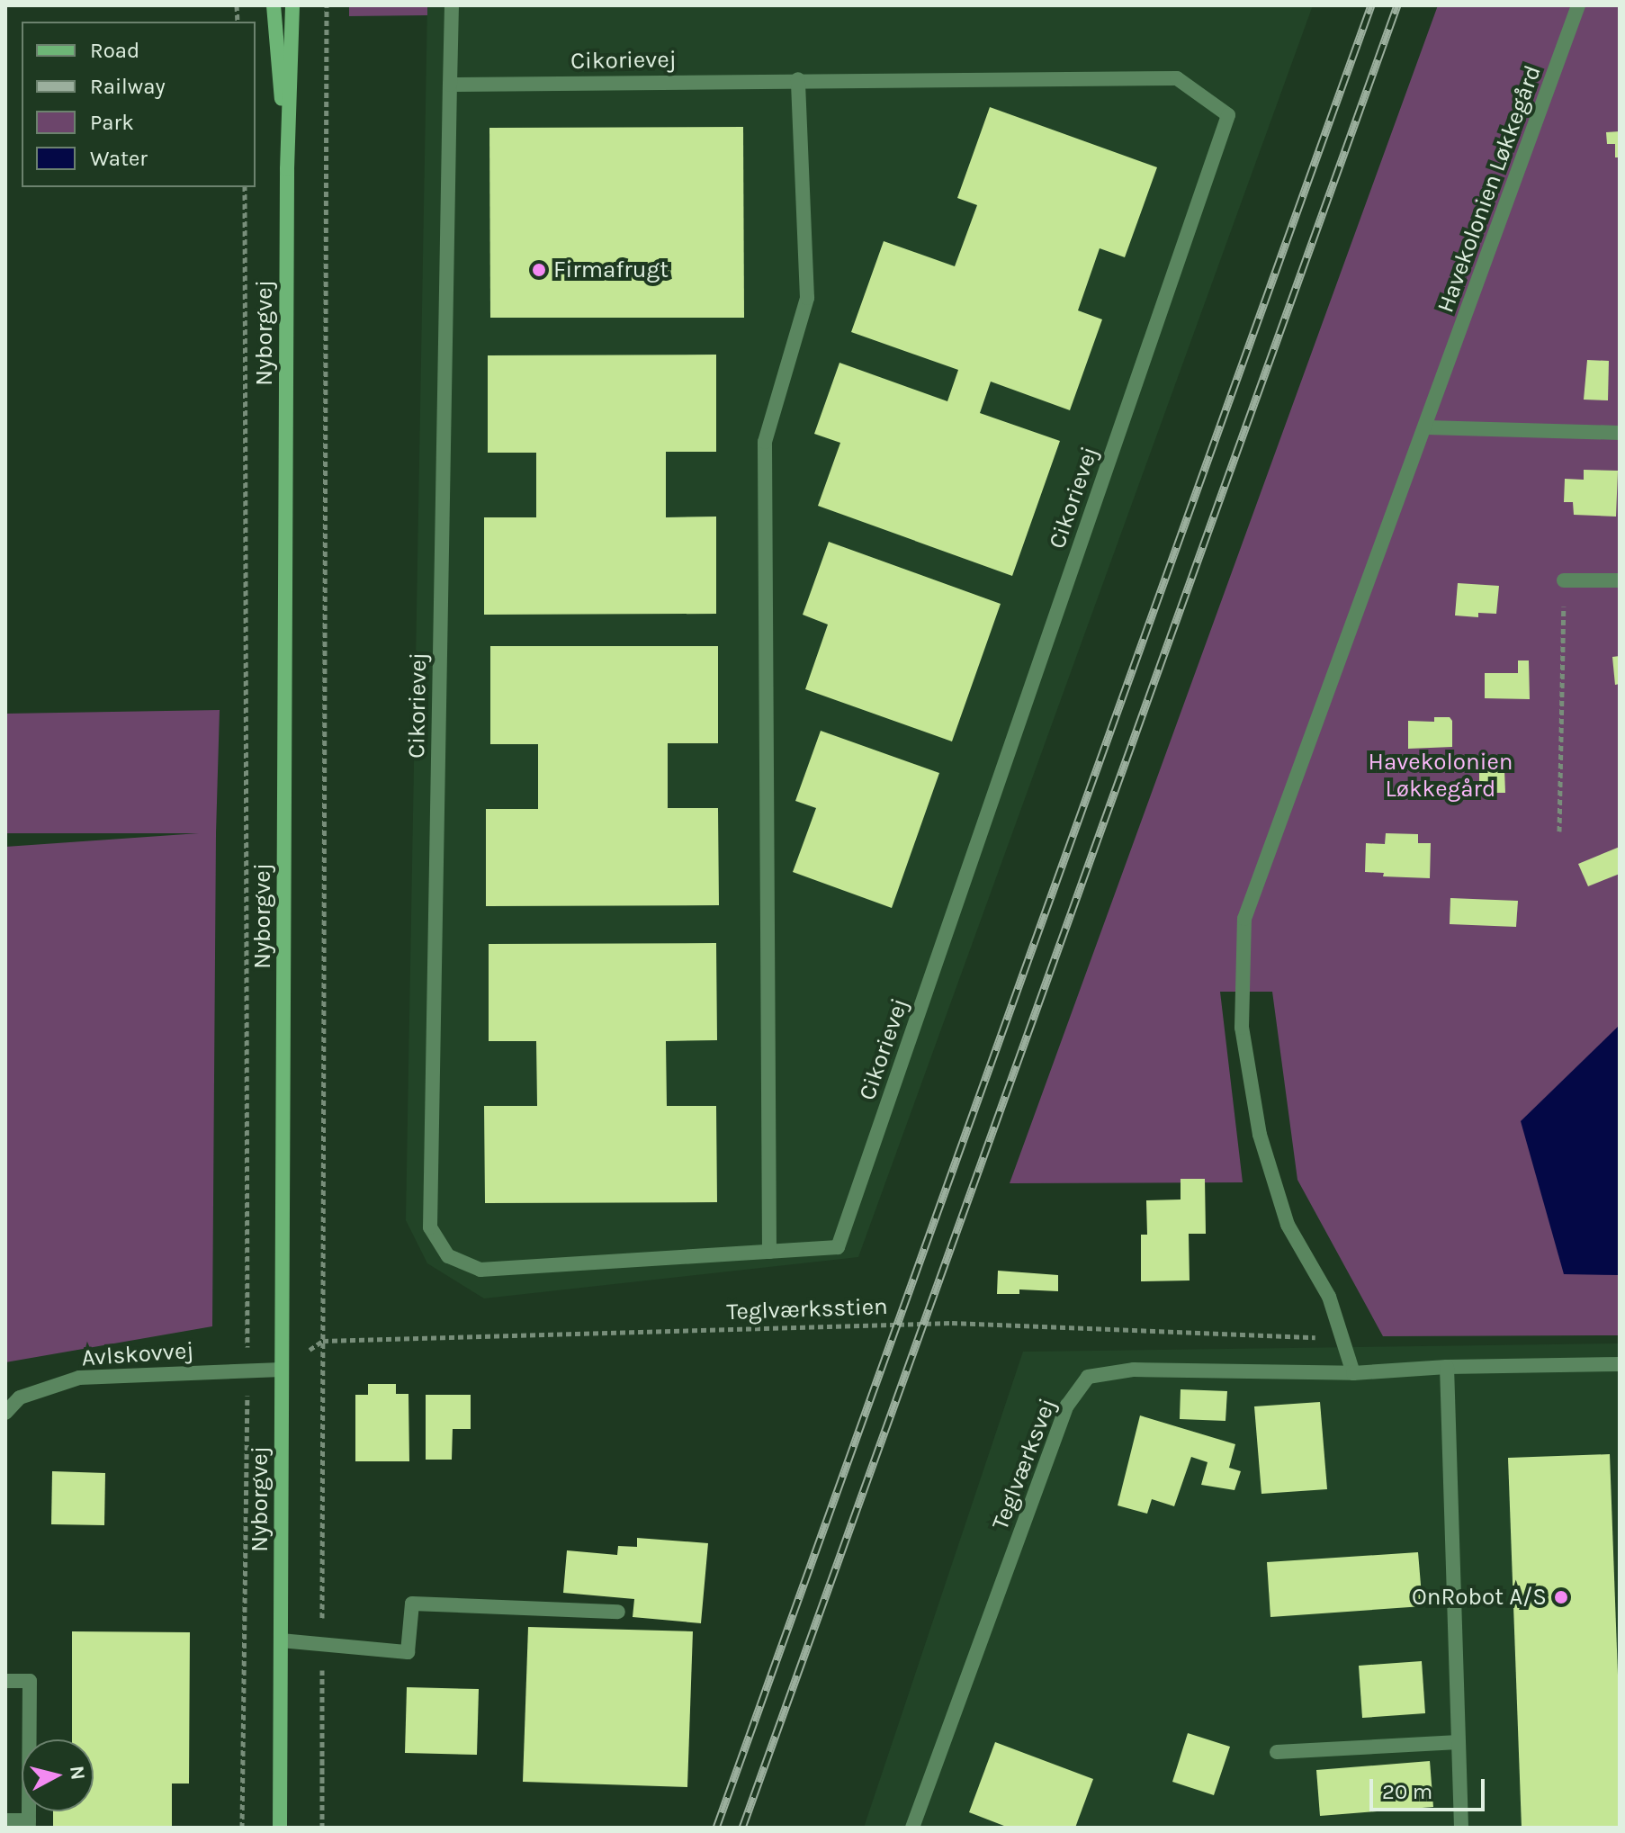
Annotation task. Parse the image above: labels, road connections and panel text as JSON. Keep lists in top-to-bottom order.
{
  "streets": {
    "main road": ["Nyborgvej"],
    "street": [
      "Cikorievej",
      "Havekolonien Løkkegård",
      "Avlskovvej",
      "Teglværksvej"
    ],
    "path": ["Teglværksstien"]
  },
  "crossings": [
    ["Havekolonien Løkkegård", "Teglværksstien"],
    ["Havekolonien Løkkegård", "Teglværksvej"],
    ["Nyborgvej", "Avlskovvej"]
  ],
  "parks": ["Havekolonien Løkkegård"],
  "places": ["Firmafrugt", "OnRobot A/S"],
  "legend": [
    "Road",
    "Railway",
    "Park",
    "Water"
  ],
  "scale_bar": "20 m",
  "north": "right"
}
